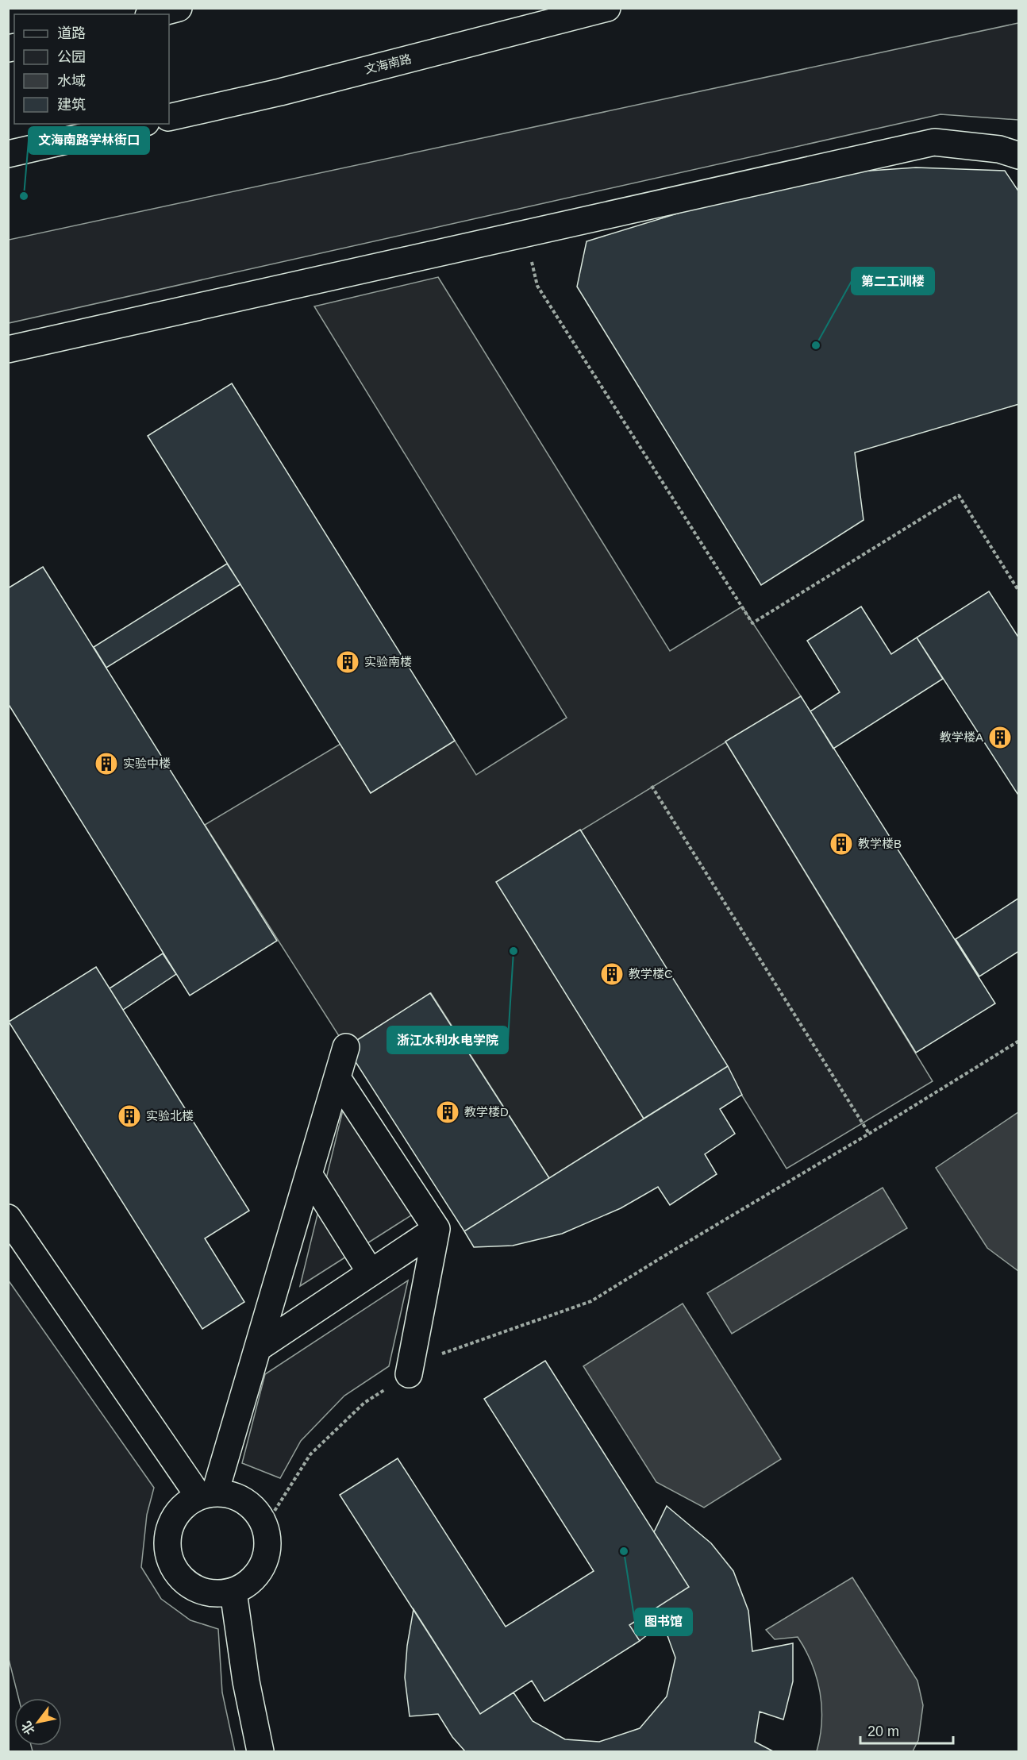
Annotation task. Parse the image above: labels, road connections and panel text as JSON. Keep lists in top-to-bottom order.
{
  "streets": {
    "street": ["文海南路"]
  },
  "places": {
    "other": [
      "文海南路学林街口",
      "第二工训楼",
      "浙江水利水电学院",
      "图书馆"
    ],
    "building": [
      "实验南楼",
      "教学楼A",
      "实验中楼",
      "教学楼B",
      "教学楼C",
      "教学楼D",
      "实验北楼"
    ]
  },
  "legend": [
    "道路",
    "公园",
    "水域",
    "建筑"
  ],
  "scale_bar": "20 m",
  "north": "bottom left"
}
